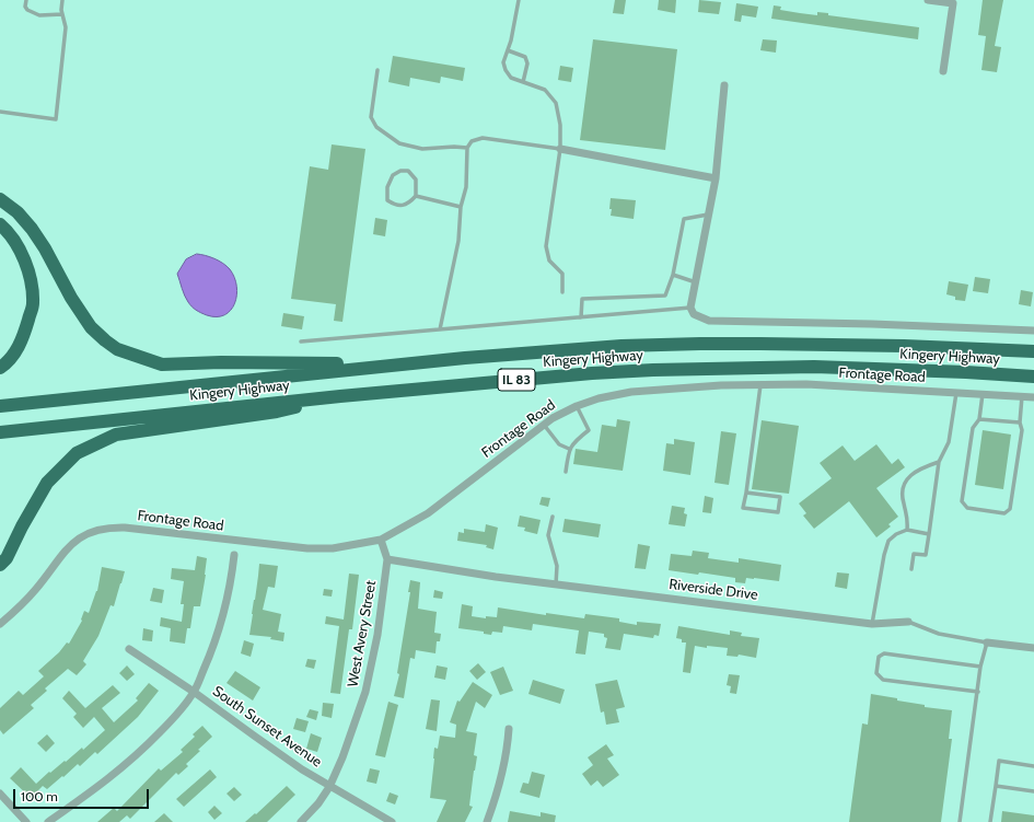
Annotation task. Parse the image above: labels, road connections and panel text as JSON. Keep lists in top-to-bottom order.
{
  "streets": {
    "highway": ["Kingery Highway", "IL 83"],
    "street": [
      "Frontage Road",
      "Riverside Drive",
      "West Avery Street",
      "South Sunset Avenue"
    ]
  },
  "crossings": [
    ["Frontage Road", "West Avery Street"],
    ["Riverside Drive", "West Avery Street"],
    ["West Avery Street", "South Sunset Avenue"]
  ],
  "scale_bar": "100 m"
}
